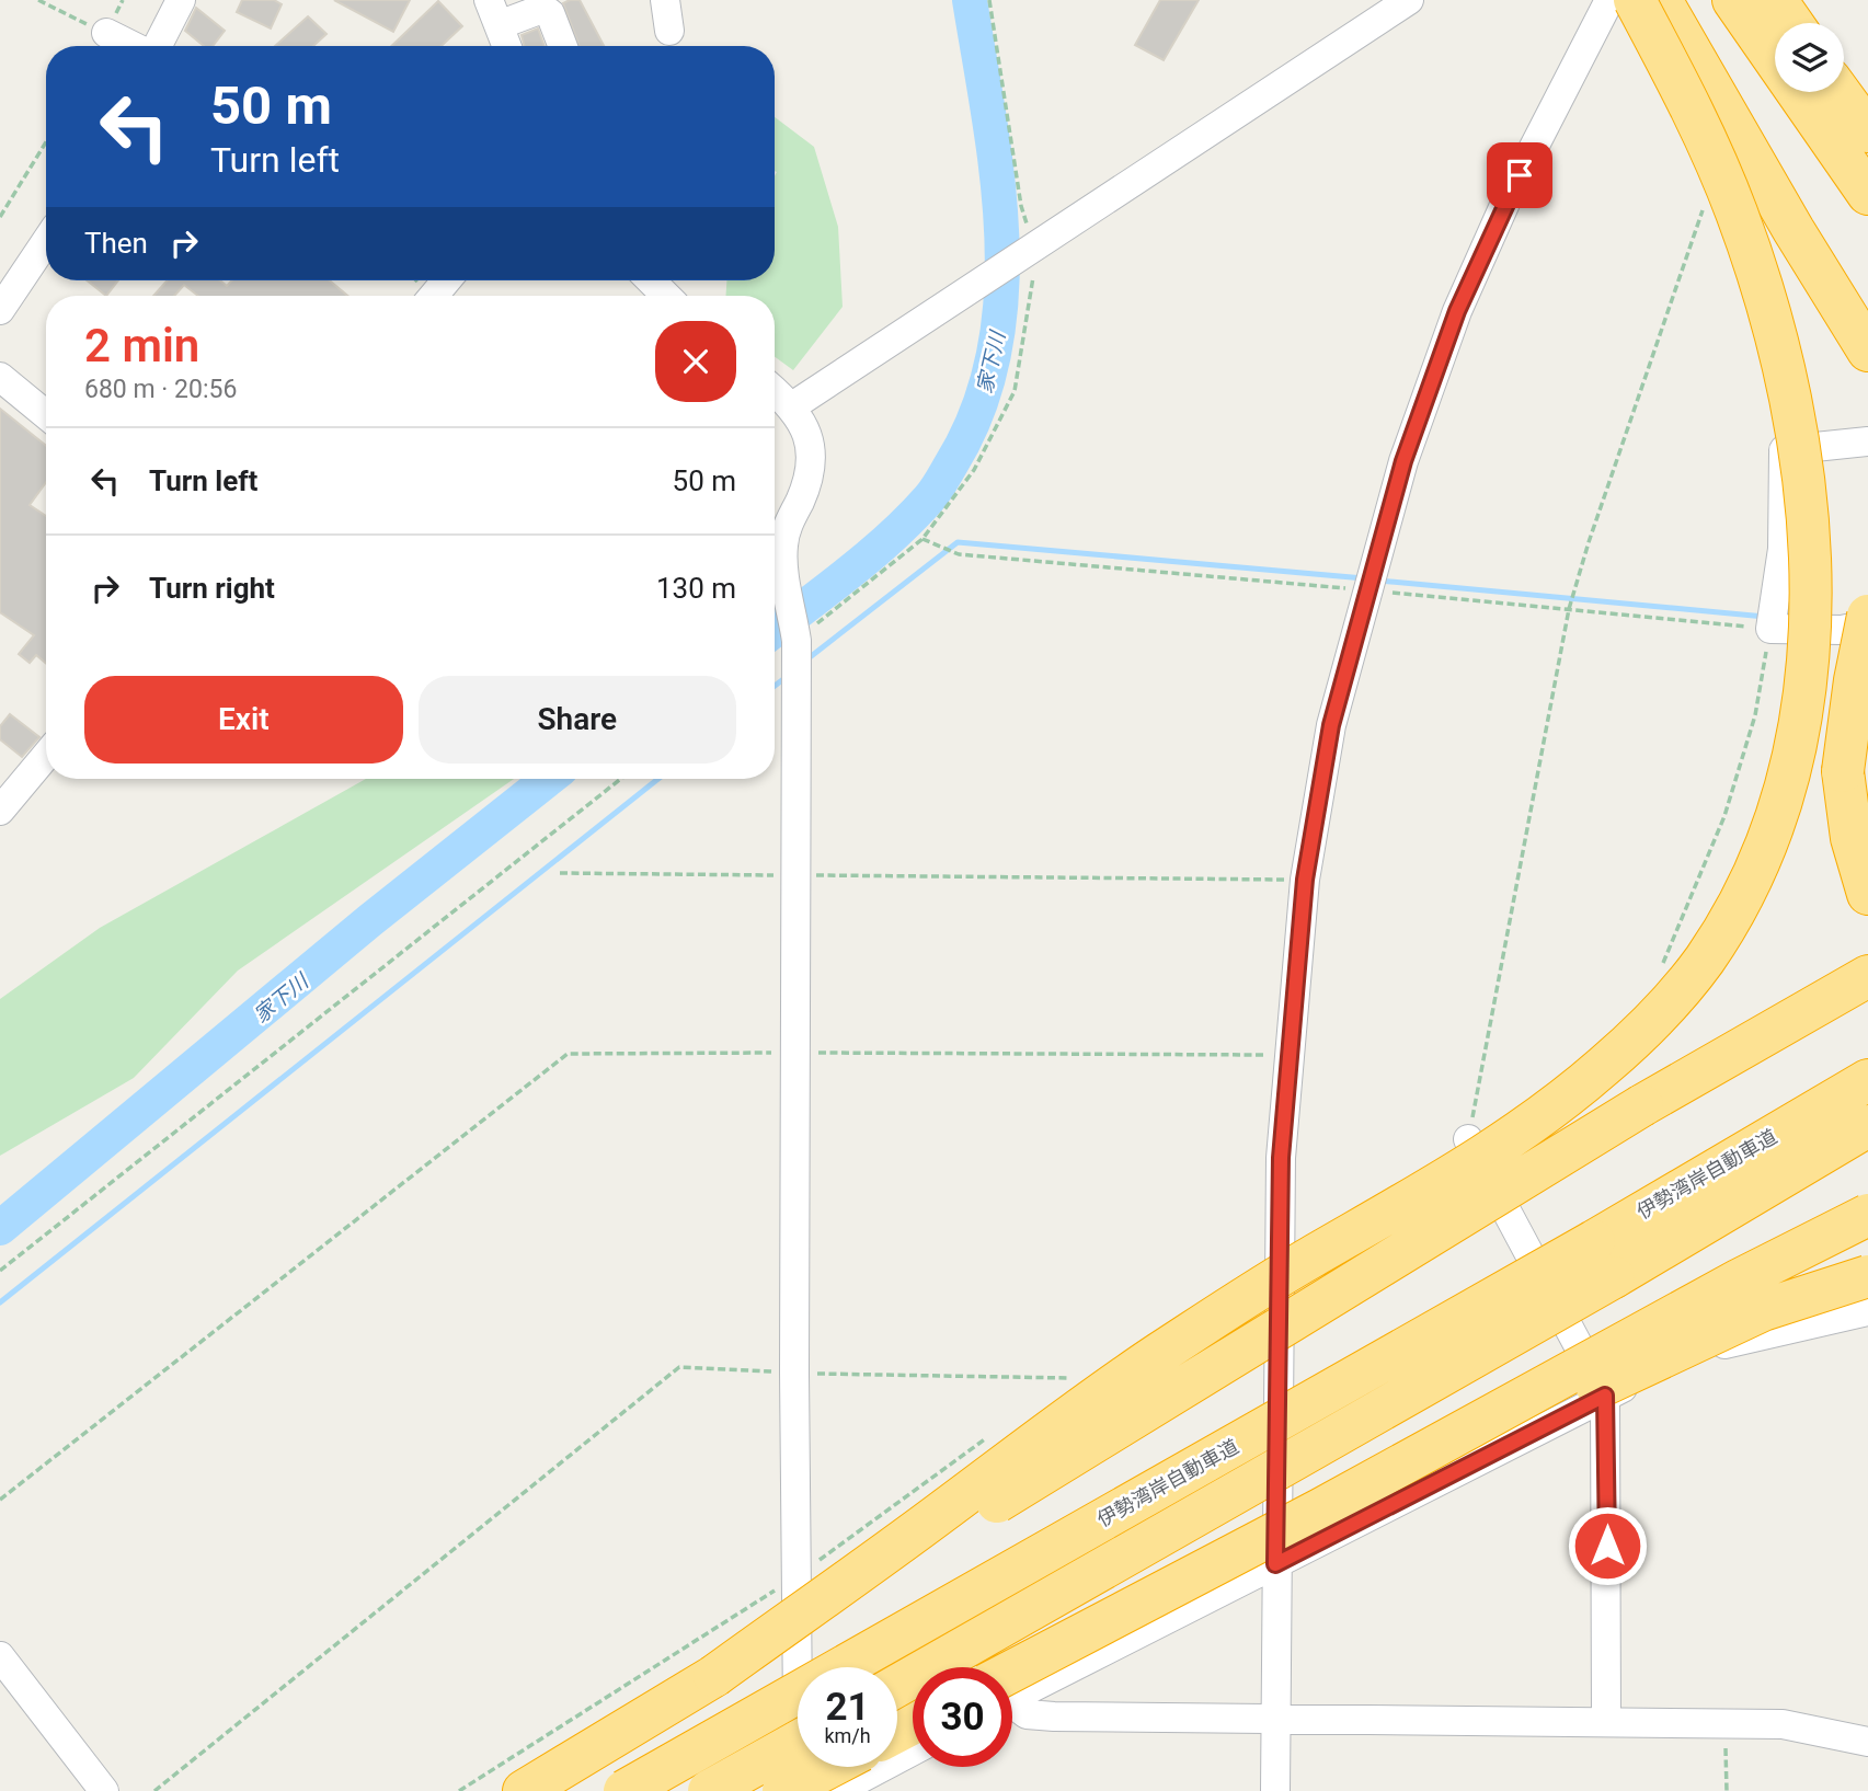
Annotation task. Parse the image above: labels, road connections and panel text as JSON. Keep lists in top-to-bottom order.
{
  "streets": {
    "highway": ["伊勢湾岸自動車道"]
  },
  "water": ["家下川"],
  "page": {
    "turn": ["50 m", "Turn left"],
    "then": "Then",
    "heading": ["2 min", "680 m · 20:56"],
    "list": [
      {
        "name": "Turn left",
        "value": "50 m"
      },
      {
        "name": "Turn right",
        "value": "130 m"
      }
    ],
    "buttons": ["Exit", "Share"],
    "speed": "21 km/h",
    "limit": "30"
  }
}
